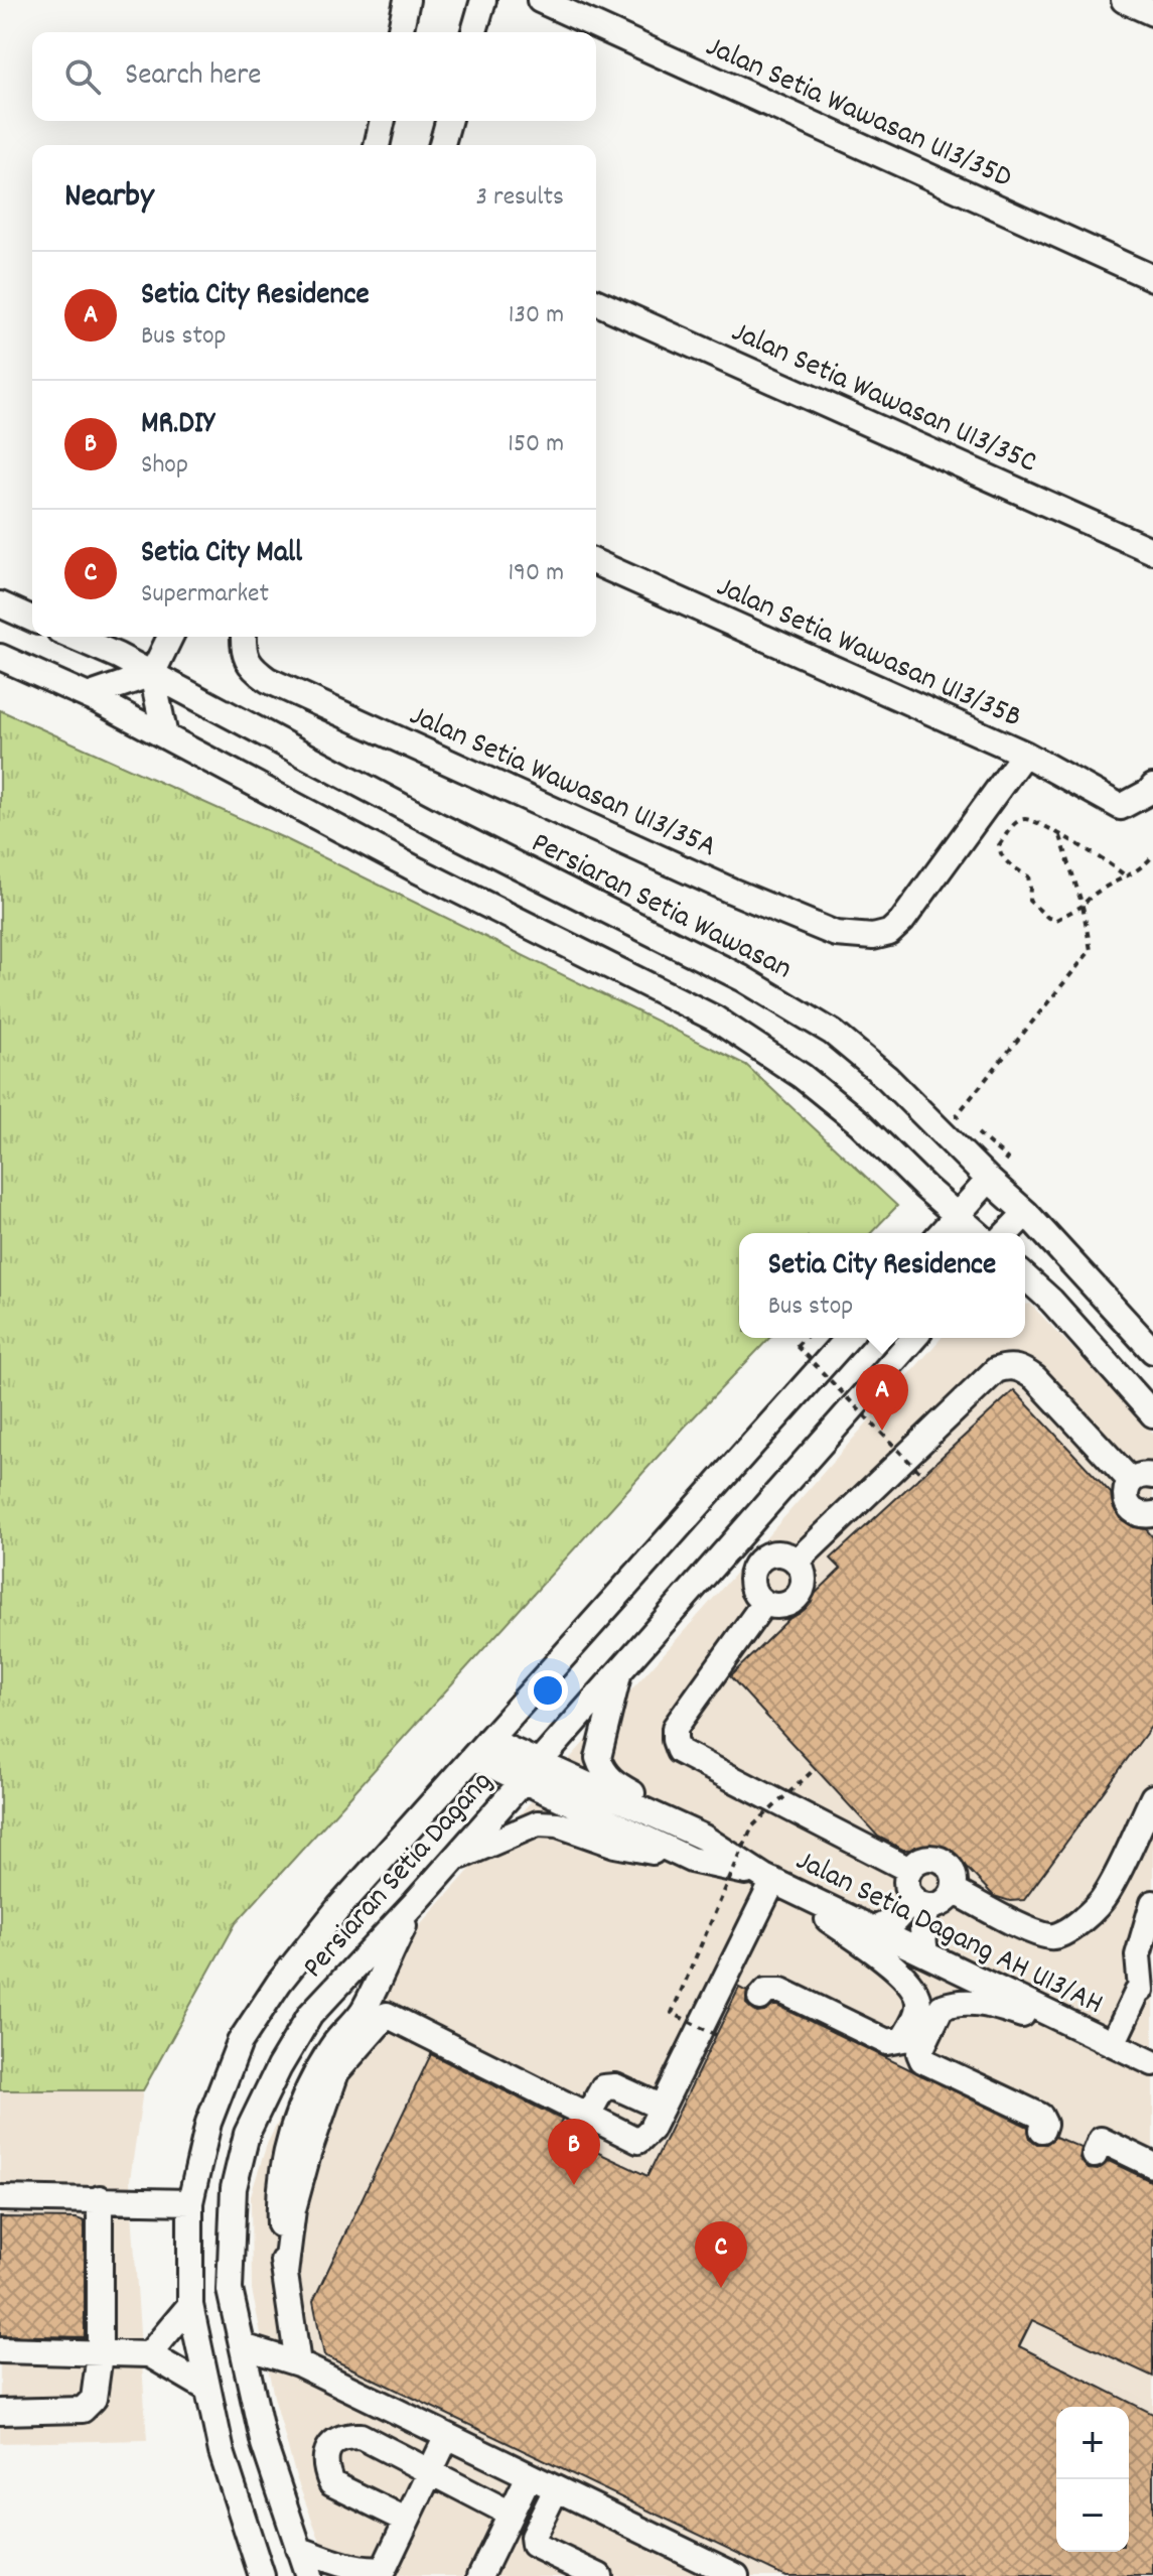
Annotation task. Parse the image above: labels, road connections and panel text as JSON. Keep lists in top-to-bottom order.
{
  "streets": {
    "street": [
      "Jalan Setia Wawasan U13/35D",
      "Jalan Setia Wawasan U13/35C",
      "Jalan Setia Wawasan U13/35B",
      "Jalan Setia Wawasan U13/35A",
      "Persiaran Setia Wawasan",
      "Persiaran Setia Dagang",
      "Jalan Setia Dagang AH U13/AH"
    ]
  },
  "crossings": [
    ["Jalan Setia Wawasan U13/35B", "Jalan Setia Wawasan U13/35A"],
    ["Persiaran Setia Dagang", "Jalan Setia Dagang AH U13/AH"]
  ],
  "page": {
    "search": "Search here",
    "heading": ["Nearby", "3 results"],
    "list": [
      {
        "mark": "A",
        "name": "Setia City Residence",
        "note": "Bus stop",
        "value": "130 m"
      },
      {
        "mark": "B",
        "name": "MR.DIY",
        "note": "Shop",
        "value": "150 m"
      },
      {
        "mark": "C",
        "name": "Setia City Mall",
        "note": "Supermarket",
        "value": "190 m"
      }
    ],
    "popup": ["Setia City Residence", "Bus stop"],
    "pins": ["A", "B", "C"],
    "map_buttons": ["+", "−"]
  }
}
